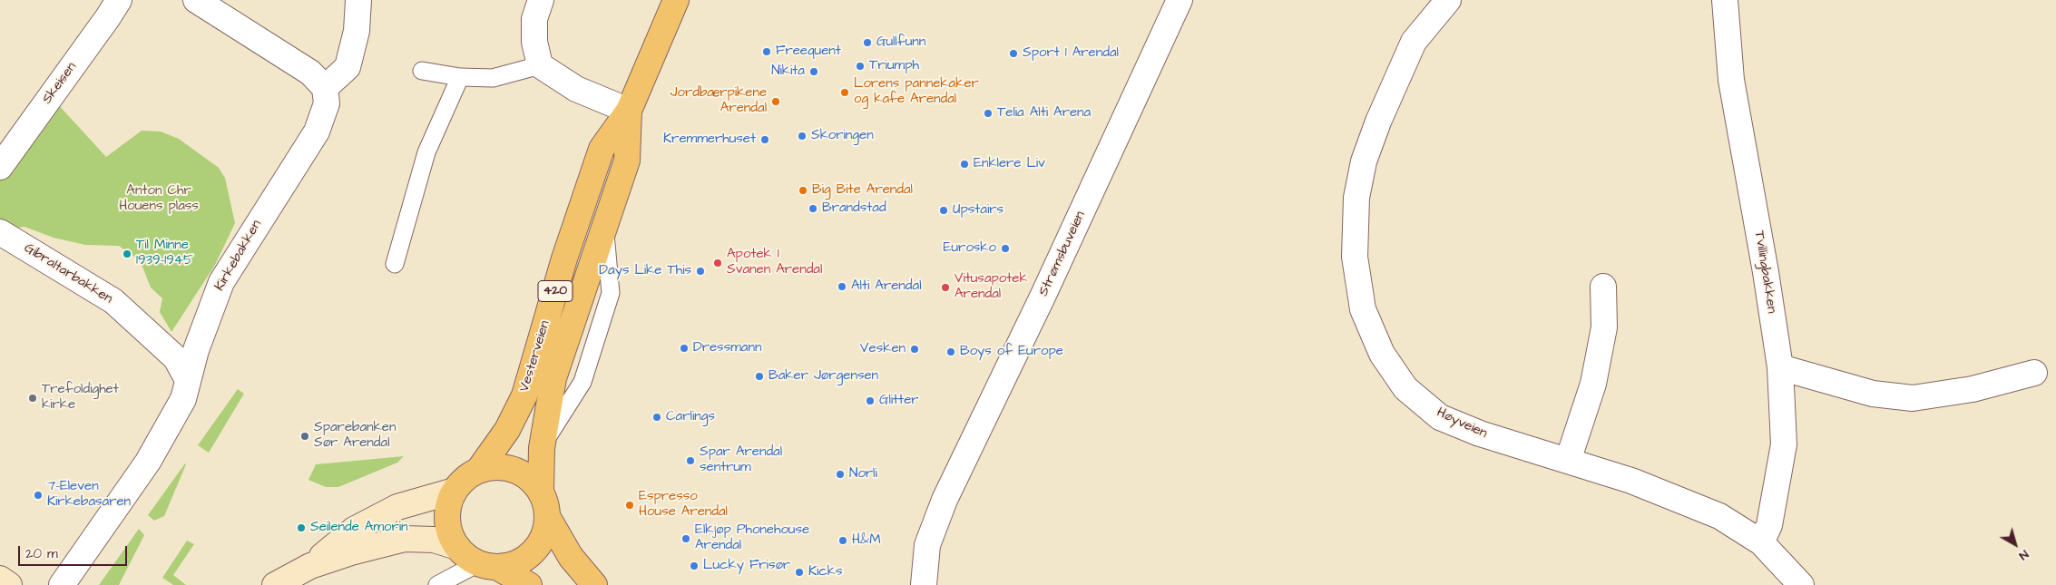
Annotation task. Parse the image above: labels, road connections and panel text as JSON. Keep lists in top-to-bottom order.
{
  "streets": {
    "main road": ["420", "Vesterveien"],
    "street": [
      "Skeisen",
      "Strømsbuveien",
      "Kirkebakken",
      "Tvillingbakken",
      "Gibraltarbakken",
      "Høyveien"
    ]
  },
  "crossings": [
    ["Kirkebakken", "Gibraltarbakken"],
    ["Tvillingbakken", "Høyveien"],
    ["420", "Vesterveien"]
  ],
  "parks": ["Anton Chr Houens plass"],
  "places": [
    "Gullfunn",
    "Freequent",
    "Sport 1 Arendal",
    "Triumph",
    "Nikita",
    "Lorens pannekaker og kafe Arendal",
    "Jordbærpikene Arendal",
    "Telia Alti Arena",
    "Skoringen",
    "Kremmerhuset",
    "Enklere Liv",
    "Big Bite Arendal",
    "Brandstad",
    "Upstairs",
    "Eurosko",
    "Til Minne 1939-1945",
    "Apotek 1 Svanen Arendal",
    "Days Like This",
    "Alti Arendal",
    "Vitusapotek Arendal",
    "Dressmann",
    "Vesken",
    "Boys of Europe",
    "Baker Jørgensen",
    "Trefoldighet kirke",
    "Glitter",
    "Carlings",
    "Sparebanken Sør Arendal",
    "Spar Arendal sentrum",
    "Norli",
    "7-Eleven Kirkebasaren",
    "Espresso House Arendal",
    "Seilende Amorin",
    "Elkjøp Phonehouse Arendal",
    "H&M",
    "Lucky Frisør",
    "Kicks"
  ],
  "scale_bar": "20 m",
  "north": "bottom right"
}
